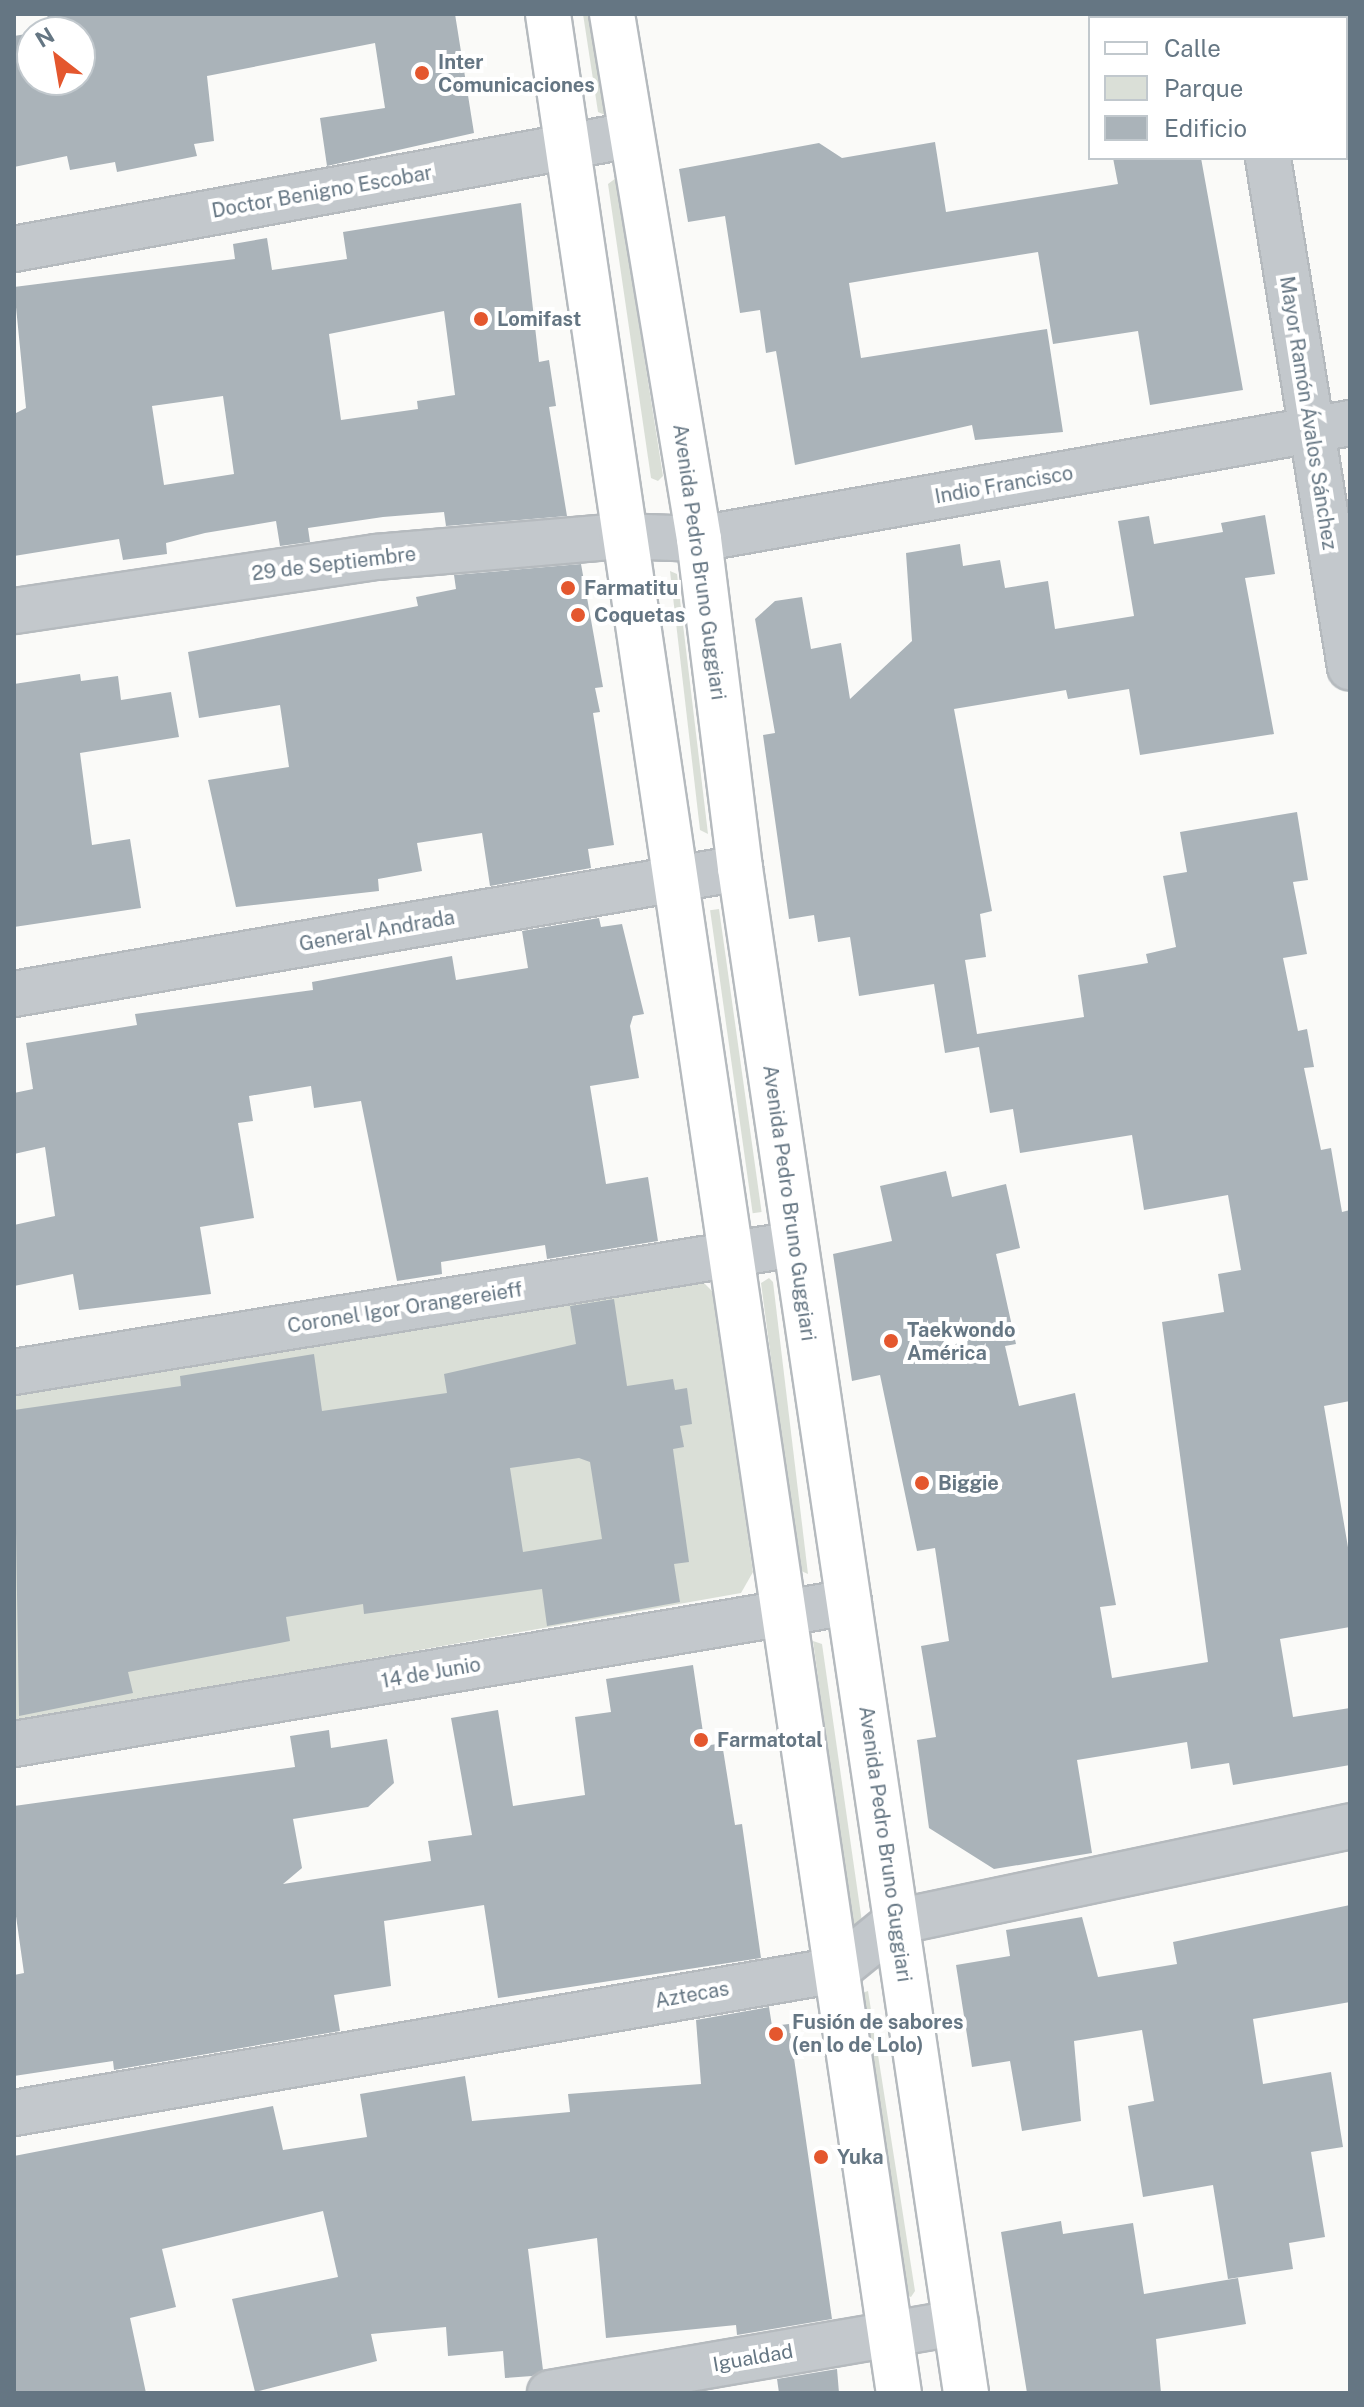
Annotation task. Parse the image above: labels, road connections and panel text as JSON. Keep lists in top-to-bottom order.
{
  "streets": {
    "main road": ["Avenida Pedro Bruno Guggiari"],
    "street": [
      "Doctor Benigno Escobar",
      "Mayor Ramón Ávalos Sánchez",
      "Indio Francisco",
      "29 de Septiembre",
      "General Andrada",
      "Coronel Igor Orangereieff",
      "14 de Junio",
      "Aztecas",
      "Igualdad"
    ]
  },
  "crossings": [
    ["Doctor Benigno Escobar", "Avenida Pedro Bruno Guggiari"],
    ["Mayor Ramón Ávalos Sánchez", "Indio Francisco"],
    ["Indio Francisco", "Avenida Pedro Bruno Guggiari"],
    ["Indio Francisco", "29 de Septiembre"],
    ["Avenida Pedro Bruno Guggiari", "General Andrada"],
    ["Avenida Pedro Bruno Guggiari", "Coronel Igor Orangereieff"],
    ["Avenida Pedro Bruno Guggiari", "14 de Junio"],
    ["Avenida Pedro Bruno Guggiari", "Aztecas"],
    ["Avenida Pedro Bruno Guggiari", "Igualdad"]
  ],
  "places": [
    "Inter Comunicaciones",
    "Lomifast",
    "Farmatitu",
    "Coquetas",
    "Taekwondo América",
    "Biggie",
    "Farmatotal",
    "Fusión de sabores (en lo de Lolo)",
    "Yuka"
  ],
  "legend": ["Calle", "Parque", "Edificio"],
  "north": "top left"
}
